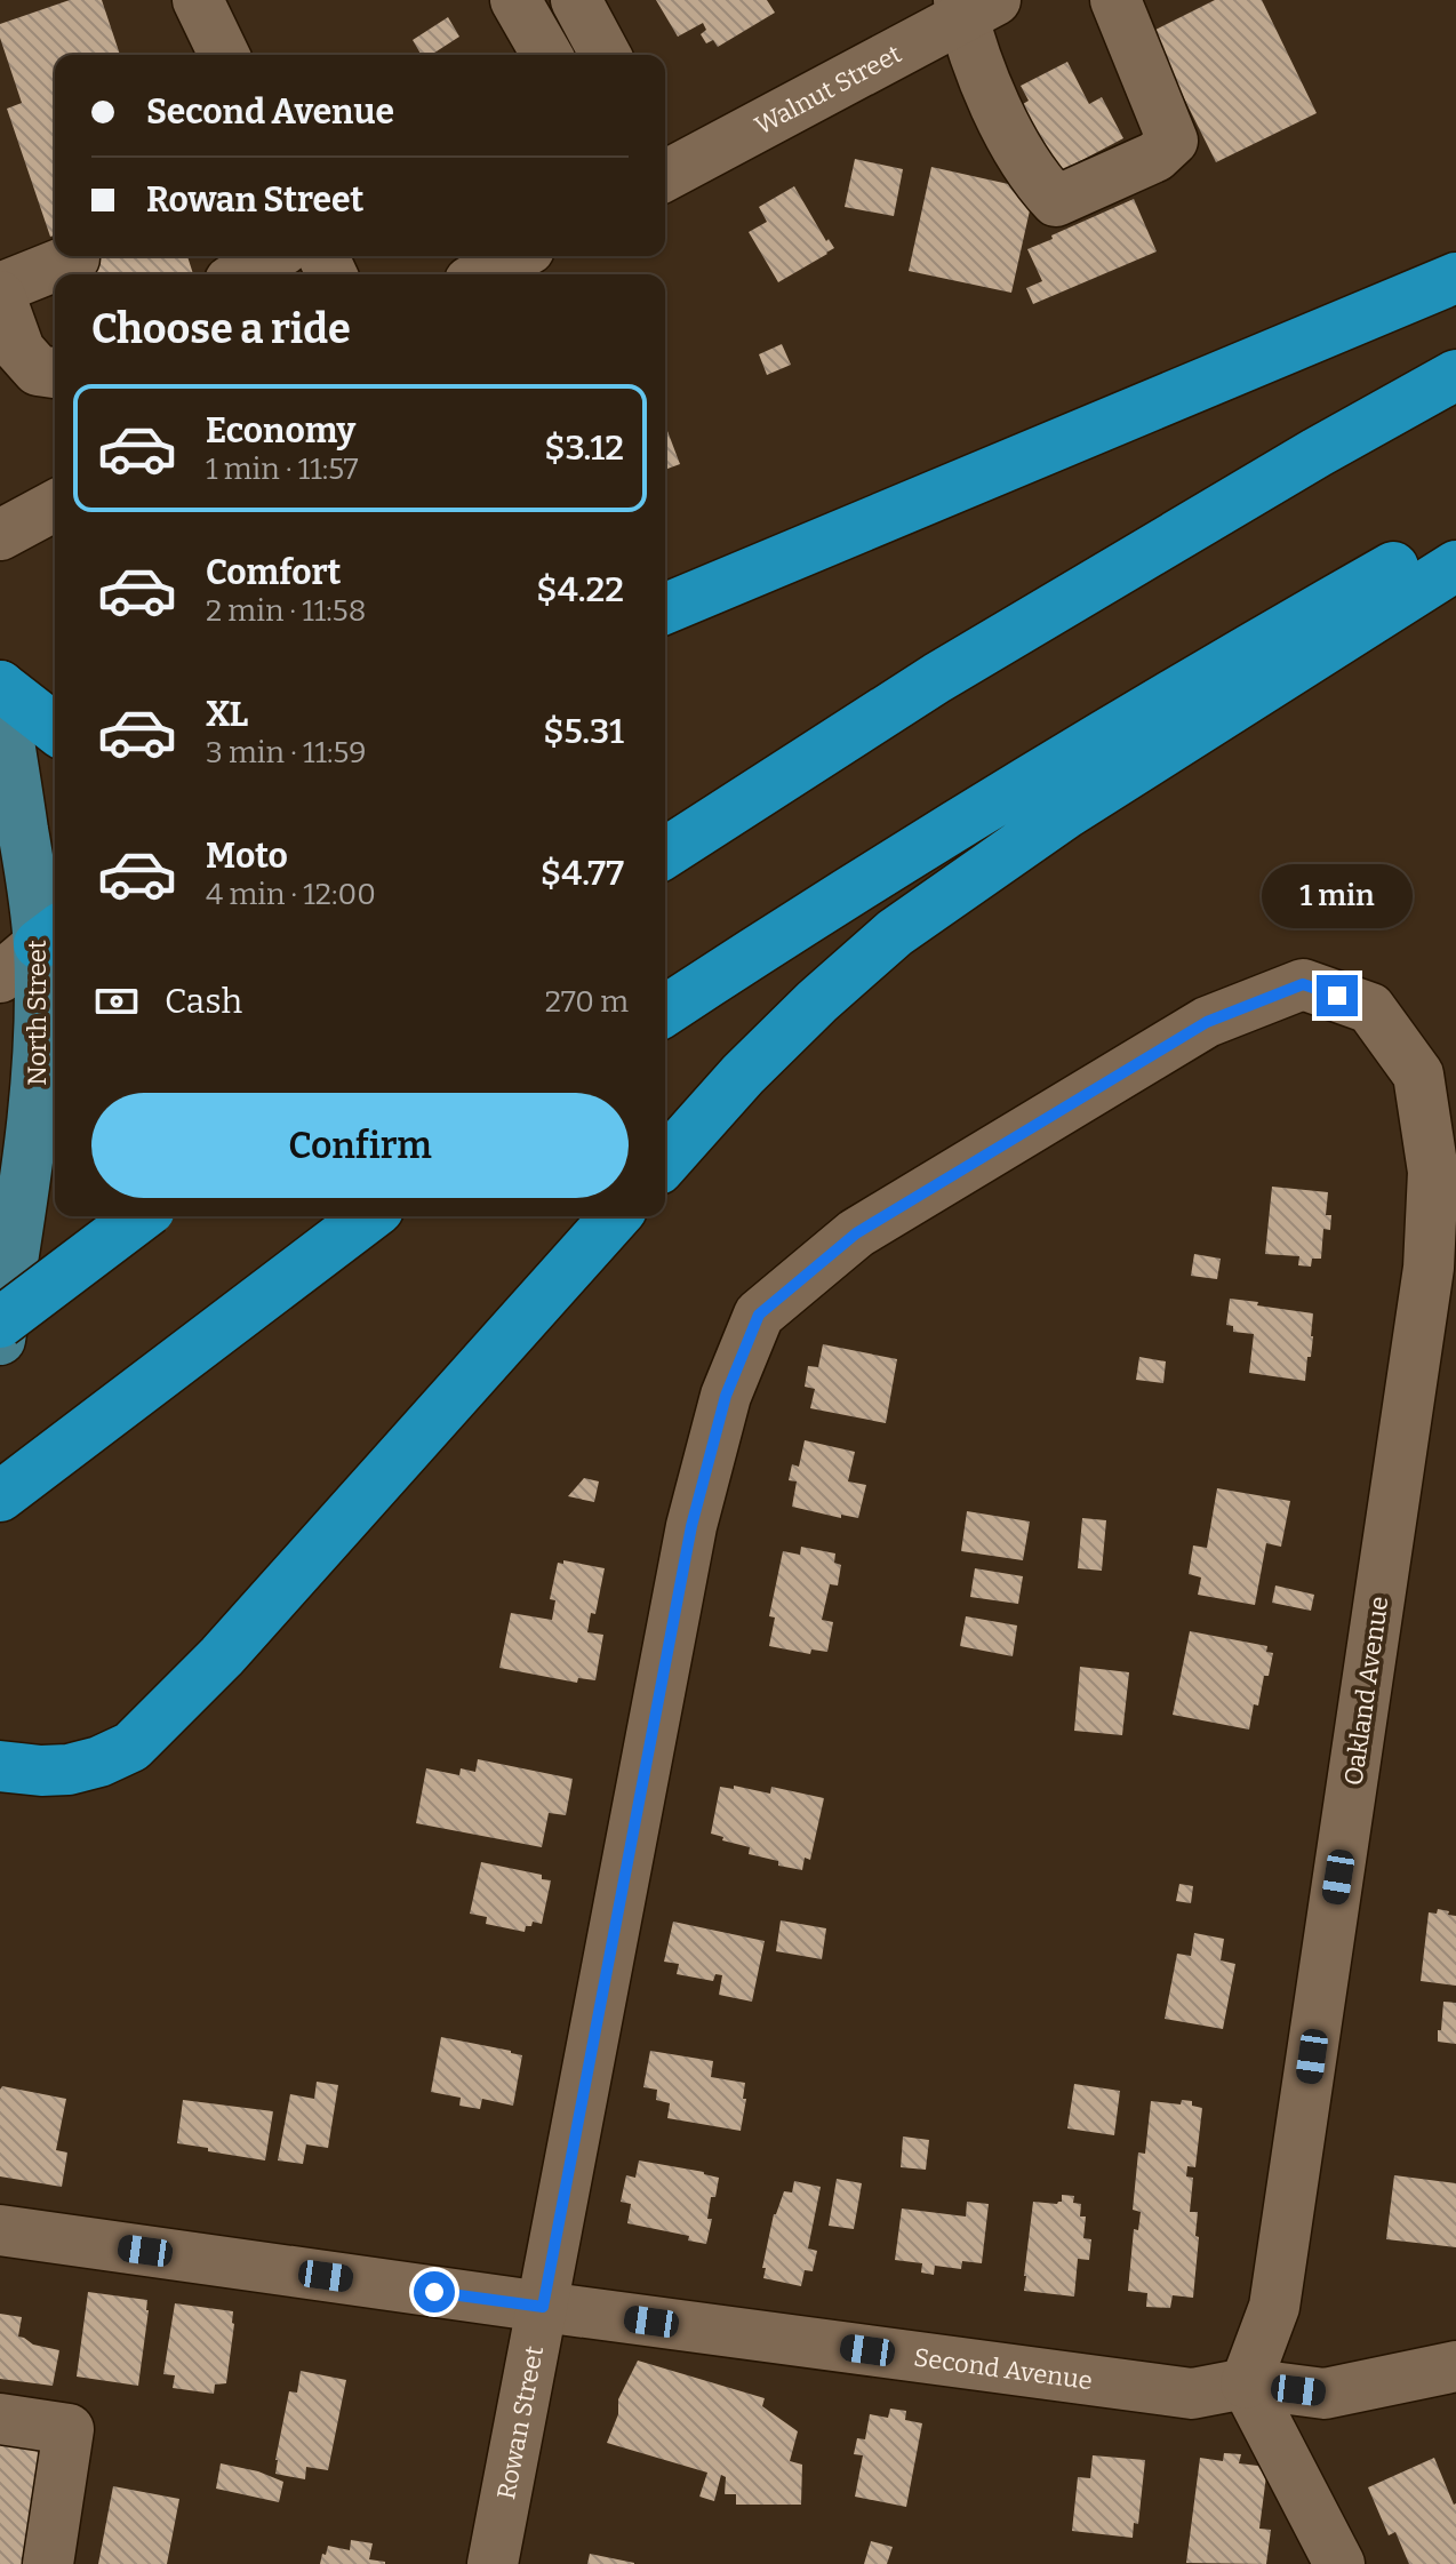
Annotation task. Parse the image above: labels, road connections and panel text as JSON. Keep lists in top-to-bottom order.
{
  "streets": {
    "main road": ["North Street"],
    "street": [
      "Walnut Street",
      "Oakland Avenue",
      "Second Avenue",
      "Rowan Street"
    ]
  },
  "crossings": [
    ["Oakland Avenue", "Second Avenue"],
    ["Oakland Avenue", "Rowan Street"],
    ["Second Avenue", "Rowan Street"]
  ],
  "page": {
    "banner": ["Second Avenue", "Rowan Street"],
    "heading": "Choose a ride",
    "list": [
      {
        "name": "Economy",
        "note": "1 min · 11:57",
        "value": "$3.12"
      },
      {
        "name": "Comfort",
        "note": "2 min · 11:58",
        "value": "$4.22"
      },
      {
        "name": "XL",
        "note": "3 min · 11:59",
        "value": "$5.31"
      },
      {
        "name": "Moto",
        "note": "4 min · 12:00",
        "value": "$4.77"
      }
    ],
    "bubble": "1 min",
    "pay": ["Cash", "270 m"],
    "buttons": "Confirm"
  }
}
